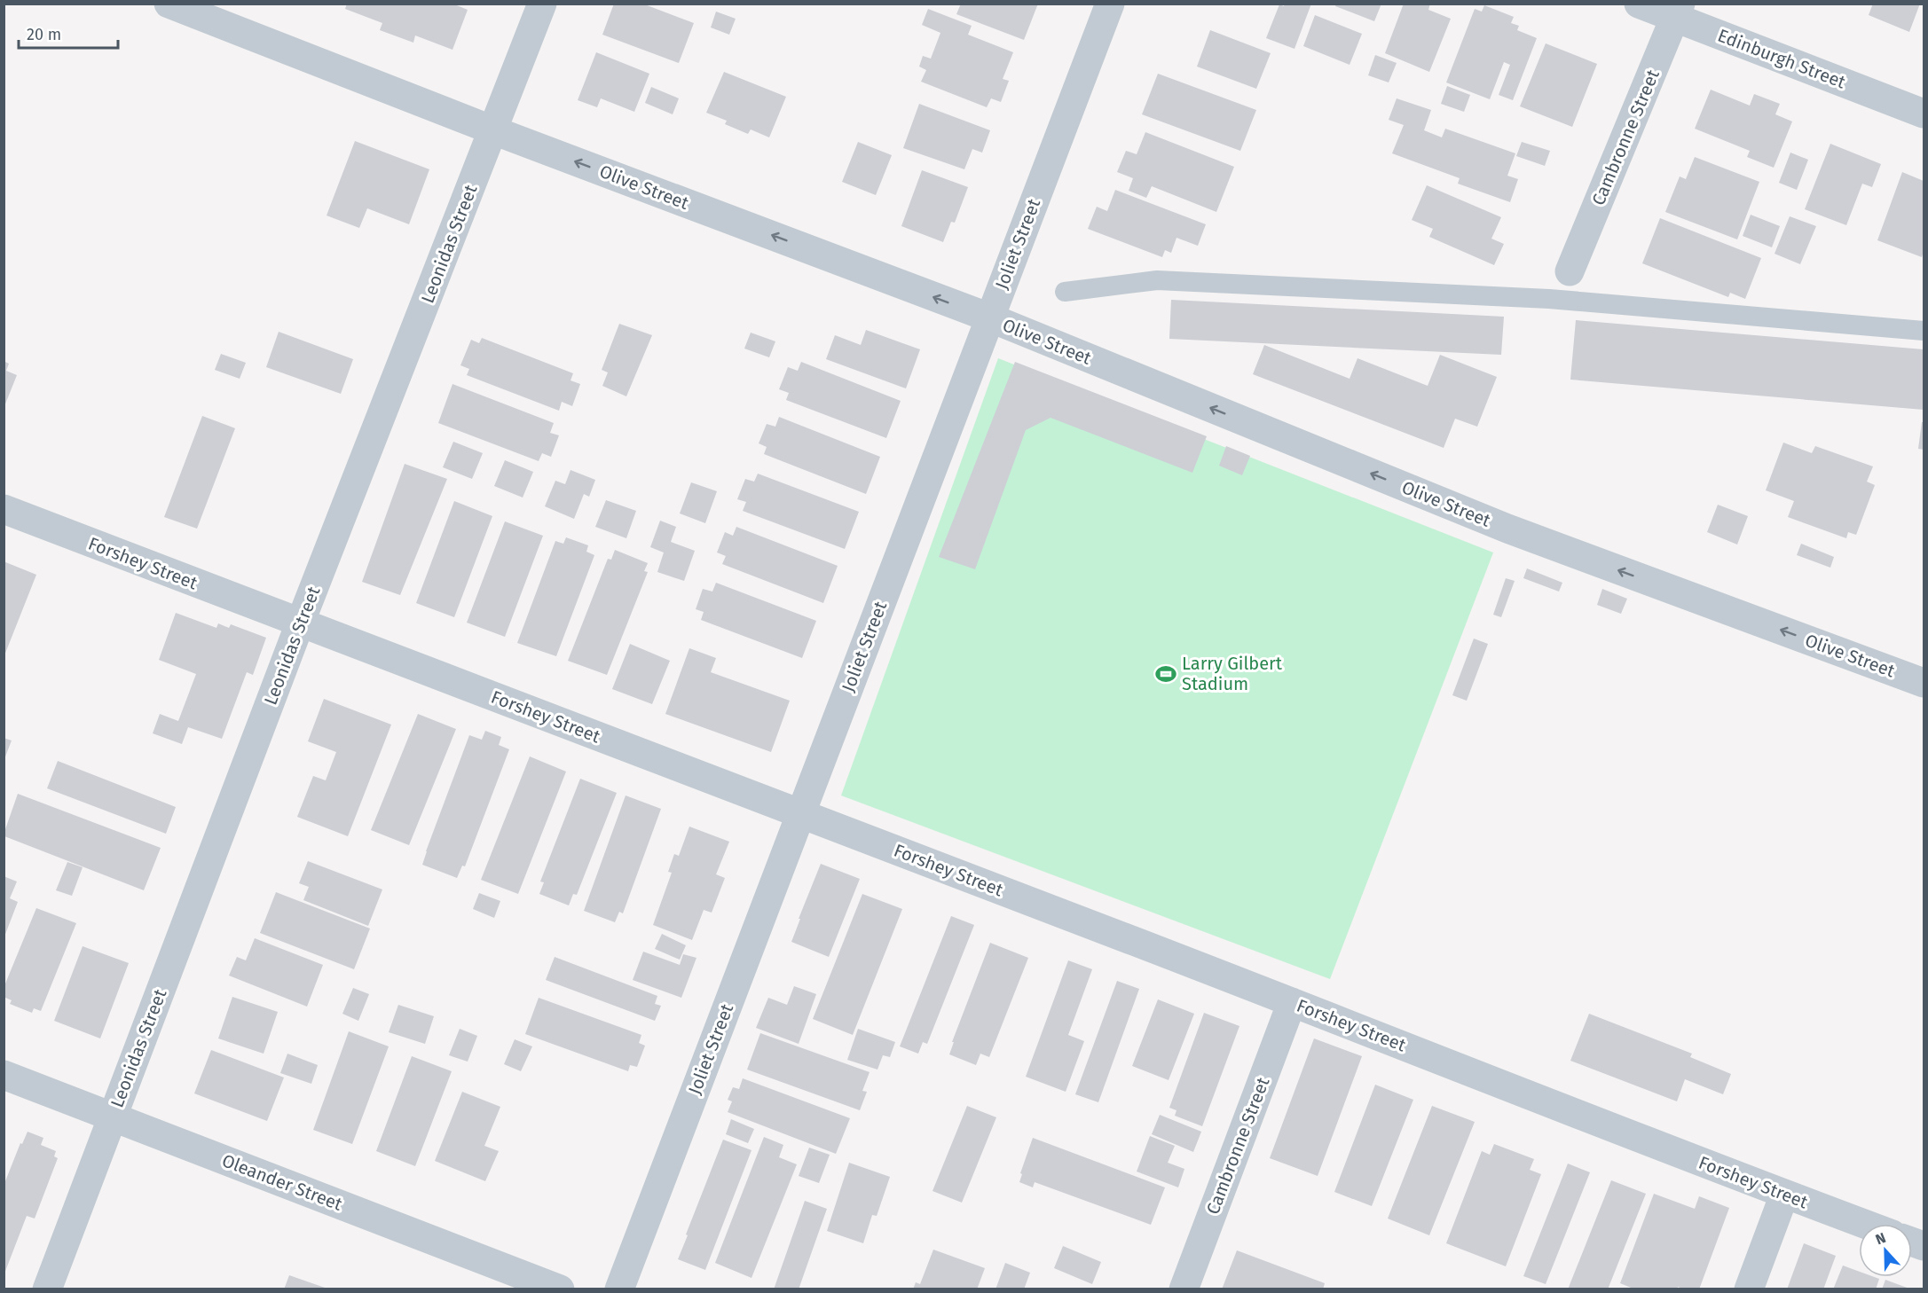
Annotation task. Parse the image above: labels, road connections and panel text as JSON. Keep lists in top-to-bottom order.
{
  "streets": {
    "street": [
      "Edinburgh Street",
      "Cambronne Street",
      "Olive Street",
      "Leonidas Street",
      "Joliet Street",
      "Forshey Street",
      "Oleander Street"
    ]
  },
  "crossings": [
    ["Edinburgh Street", "Cambronne Street"],
    ["Cambronne Street", "Forshey Street"],
    ["Olive Street", "Leonidas Street"],
    ["Olive Street", "Joliet Street"],
    ["Leonidas Street", "Forshey Street"],
    ["Leonidas Street", "Oleander Street"],
    ["Joliet Street", "Forshey Street"]
  ],
  "one_way": ["Olive Street"],
  "places": {
    "sports": ["Larry Gilbert Stadium"]
  },
  "scale_bar": "20 m",
  "north": "top"
}
